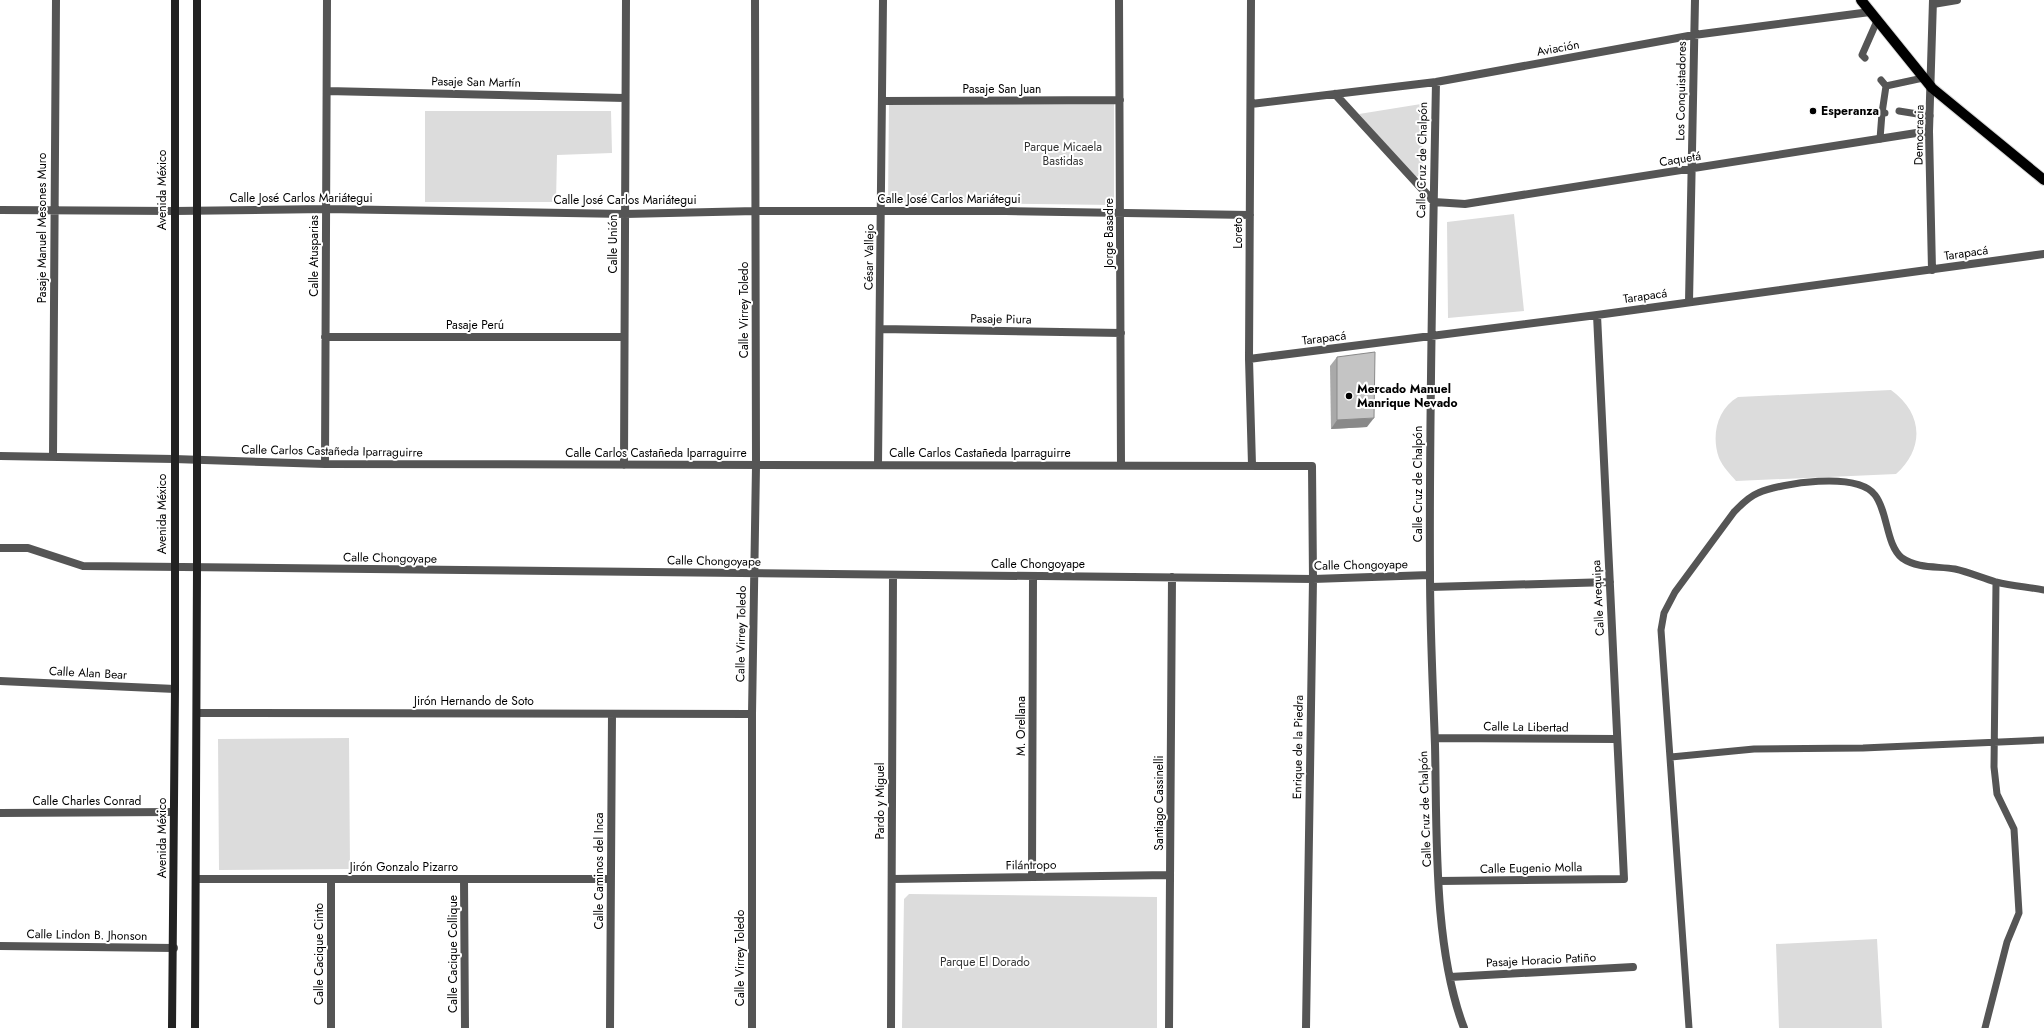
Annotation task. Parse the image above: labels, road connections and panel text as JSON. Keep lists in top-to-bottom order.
{
  "streets": {
    "street": [
      "Aviación",
      "Pasaje San Martín",
      "Pasaje San Juan",
      "Los Conquistadores",
      "Democracia",
      "Caquetá",
      "Calle Cruz de Chalpón",
      "Avenida México",
      "Calle José Carlos Mariátegui",
      "Pasaje Manuel Mesones Muro",
      "Jorge Basadre",
      "Loreto",
      "Calle Unión",
      "Tarapacá",
      "Calle Atusparias",
      "César Vallejo",
      "Calle Virrey Toledo",
      "Pasaje Piura",
      "Pasaje Perú",
      "Calle Carlos Castañeda Iparraguirre",
      "Calle Chongoyape",
      "Calle Arequipa",
      "Calle Alan Bear",
      "Jirón Hernando de Soto",
      "M. Orellana",
      "Calle La Libertad",
      "Enrique de la Piedra",
      "Calle Charles Conrad",
      "Pardo y Miguel",
      "Santiago Cassinelli",
      "Filántropo",
      "Jirón Gonzalo Pizarro",
      "Calle Eugenio Molla",
      "Calle Caminos del Inca",
      "Calle Lindon B. Jhonson",
      "Calle Cacique Cinto",
      "Calle Cacique Collique",
      "Pasaje Horacio Patiño"
    ]
  },
  "crossings": [
    ["Aviación", "Los Conquistadores"],
    ["Aviación", "Calle Cruz de Chalpón"],
    ["Aviación", "Loreto"],
    ["Pasaje San Martín", "Calle Unión"],
    ["Pasaje San Martín", "Calle Atusparias"],
    ["Pasaje San Juan", "Jorge Basadre"],
    ["Pasaje San Juan", "César Vallejo"],
    ["Los Conquistadores", "Caquetá"],
    ["Los Conquistadores", "Tarapacá"],
    ["Democracia", "Caquetá"],
    ["Democracia", "Tarapacá"],
    ["Caquetá", "Calle Cruz de Chalpón"],
    ["Calle Cruz de Chalpón", "Tarapacá"],
    ["Calle Cruz de Chalpón", "Calle Chongoyape"],
    ["Calle Cruz de Chalpón", "Calle La Libertad"],
    ["Calle Cruz de Chalpón", "Calle Eugenio Molla"],
    ["Calle Cruz de Chalpón", "Pasaje Horacio Patiño"],
    ["Avenida México", "Calle José Carlos Mariátegui"],
    ["Avenida México", "Calle Carlos Castañeda Iparraguirre"],
    ["Avenida México", "Calle Chongoyape"],
    ["Avenida México", "Calle Alan Bear"],
    ["Avenida México", "Calle Charles Conrad"],
    ["Avenida México", "Calle Lindon B. Jhonson"],
    ["Calle José Carlos Mariátegui", "Pasaje Manuel Mesones Muro"],
    ["Calle José Carlos Mariátegui", "Jorge Basadre"],
    ["Calle José Carlos Mariátegui", "Loreto"],
    ["Calle José Carlos Mariátegui", "Calle Unión"],
    ["Calle José Carlos Mariátegui", "Calle Atusparias"],
    ["Calle José Carlos Mariátegui", "César Vallejo"],
    ["Calle José Carlos Mariátegui", "Calle Virrey Toledo"],
    ["Pasaje Manuel Mesones Muro", "Calle Carlos Castañeda Iparraguirre"],
    ["Jorge Basadre", "Pasaje Piura"],
    ["Jorge Basadre", "Calle Carlos Castañeda Iparraguirre"],
    ["Loreto", "Tarapacá"],
    ["Loreto", "Calle Carlos Castañeda Iparraguirre"],
    ["Calle Unión", "Pasaje Perú"],
    ["Calle Unión", "Calle Carlos Castañeda Iparraguirre"],
    ["Tarapacá", "Calle Arequipa"],
    ["Calle Atusparias", "Pasaje Perú"],
    ["Calle Atusparias", "Calle Carlos Castañeda Iparraguirre"],
    ["César Vallejo", "Pasaje Piura"],
    ["César Vallejo", "Calle Carlos Castañeda Iparraguirre"],
    ["Calle Virrey Toledo", "Calle Carlos Castañeda Iparraguirre"],
    ["Calle Virrey Toledo", "Calle Chongoyape"],
    ["Calle Virrey Toledo", "Jirón Hernando de Soto"],
    ["Calle Carlos Castañeda Iparraguirre", "Enrique de la Piedra"],
    ["Calle Chongoyape", "M. Orellana"],
    ["Calle Chongoyape", "Enrique de la Piedra"],
    ["Calle Chongoyape", "Pardo y Miguel"],
    ["Calle Chongoyape", "Santiago Cassinelli"],
    ["Calle Arequipa", "Calle La Libertad"],
    ["Calle Arequipa", "Calle Eugenio Molla"],
    ["Jirón Hernando de Soto", "Calle Caminos del Inca"],
    ["M. Orellana", "Filántropo"],
    ["Pardo y Miguel", "Filántropo"],
    ["Santiago Cassinelli", "Filántropo"],
    ["Jirón Gonzalo Pizarro", "Calle Caminos del Inca"],
    ["Jirón Gonzalo Pizarro", "Calle Cacique Cinto"],
    ["Jirón Gonzalo Pizarro", "Calle Cacique Collique"]
  ],
  "parks": ["Parque Micaela Bastidas", "Parque El Dorado"],
  "places": ["Esperanza", "Mercado Manuel Manrique Nevado"]
}
